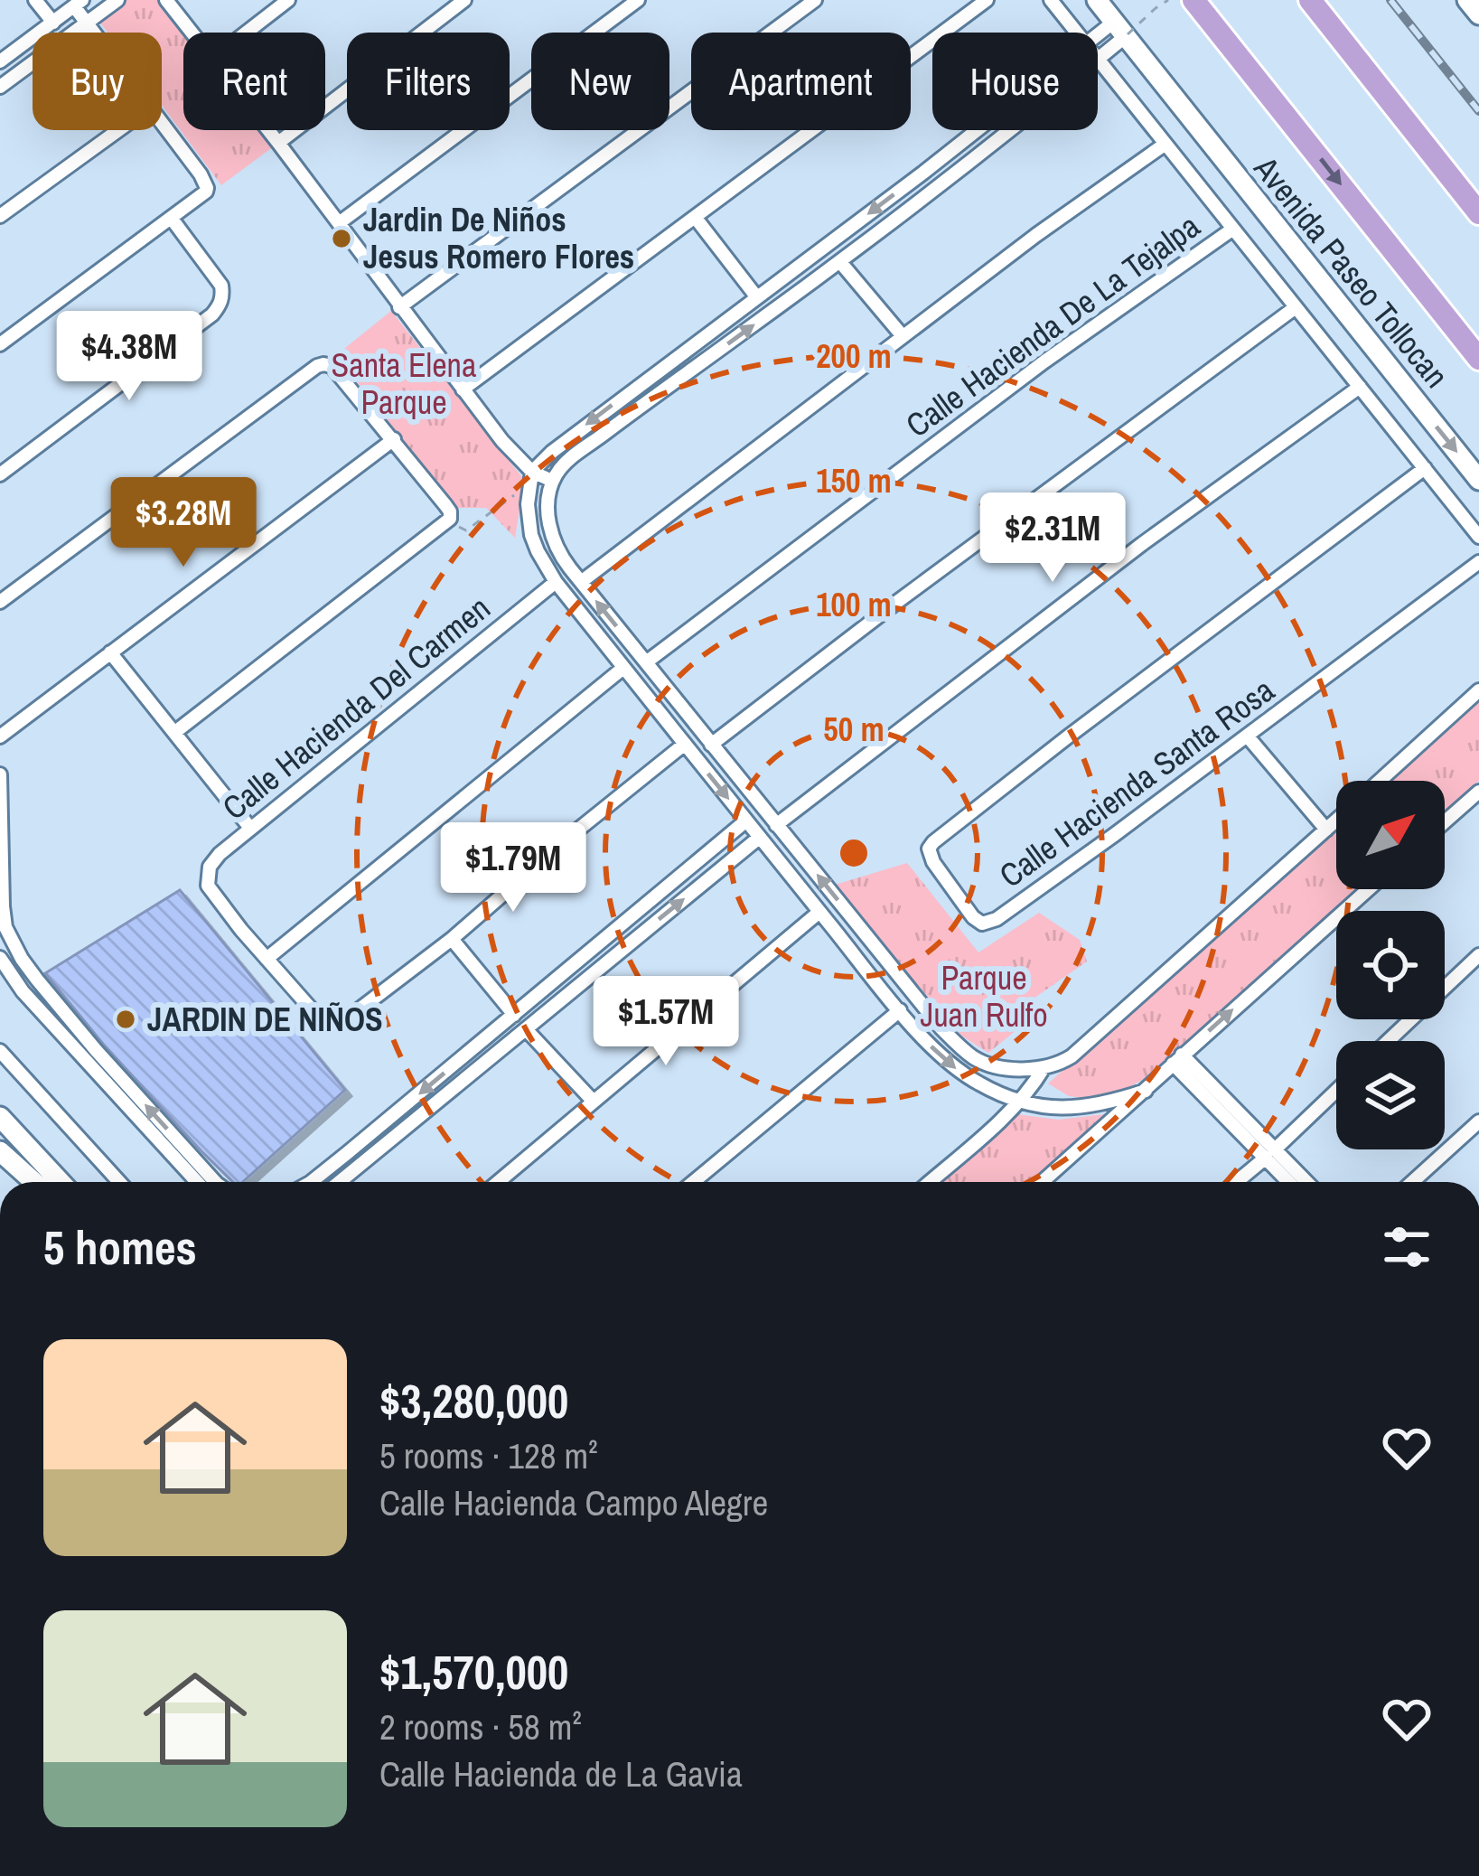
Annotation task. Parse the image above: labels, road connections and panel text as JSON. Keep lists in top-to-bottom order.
{
  "streets": {
    "main road": ["Avenida Paseo Tollocan"],
    "street": ["Calle Hacienda De La Tejalpa", "Calle Hacienda Del Carmen", "Calle Hacienda Santa Rosa"]
  },
  "one_way": ["Avenida Paseo Tollocan"],
  "parks": ["Santa Elena Parque", "Parque Juan Rulfo"],
  "places": ["Jardin De Niños Jesus Romero Flores", "JARDIN DE NIÑOS"],
  "north": "top right",
  "page": {
    "chip": [
      "Buy",
      "Rent",
      "Filters",
      "New",
      "Apartment",
      "House"
    ],
    "price": [
      "$4.38M",
      "$3.28M",
      "$2.31M",
      "$1.79M",
      "$1.57M"
    ],
    "heading": "5 homes",
    "list": [
      {
        "name": "$3,280,000",
        "note": "5 rooms · 128 m² · Calle Hacienda Campo Alegre"
      },
      {
        "name": "$1,570,000",
        "note": "2 rooms · 58 m² · Calle Hacienda de La Gavia"
      }
    ]
  },
  "rings": [
    "200 m",
    "150 m",
    "100 m",
    "50 m"
  ]
}
